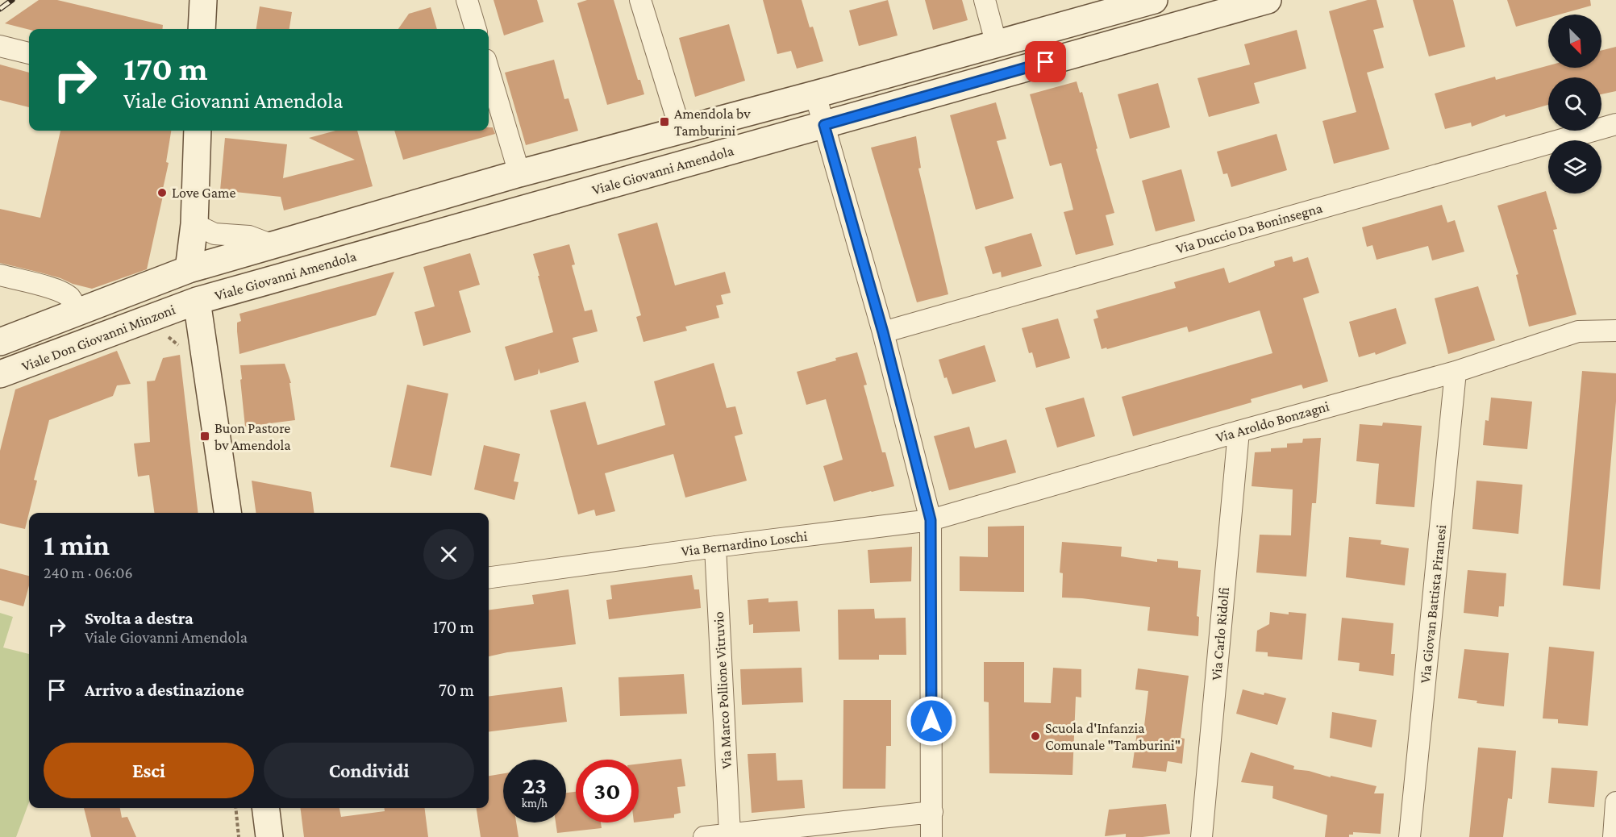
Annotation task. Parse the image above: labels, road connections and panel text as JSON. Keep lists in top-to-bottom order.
{
  "streets": {
    "main road": ["Viale Giovanni Amendola", "Viale Don Giovanni Minzoni"],
    "street": [
      "Via Duccio Da Boninsegna",
      "Via Aroldo Bonzagni",
      "Via Bernardino Loschi",
      "Via Giovan Battista Piranesi",
      "Via Carlo Ridolfi",
      "Via Marco Pollione Vitruvio"
    ]
  },
  "crossings": [
    ["Viale Giovanni Amendola", "Viale Don Giovanni Minzoni"],
    ["Via Aroldo Bonzagni", "Via Bernardino Loschi"],
    ["Via Aroldo Bonzagni", "Via Giovan Battista Piranesi"],
    ["Via Aroldo Bonzagni", "Via Carlo Ridolfi"],
    ["Via Bernardino Loschi", "Via Marco Pollione Vitruvio"]
  ],
  "places": {
    "transit": ["Amendola bv Tamburini", "Buon Pastore bv Amendola"],
    "other": ["Love Game", "Scuola d'Infanzia Comunale \"Tamburini\""]
  },
  "north": "bottom right",
  "page": {
    "turn": ["170 m", "Viale Giovanni Amendola"],
    "heading": ["1 min", "240 m · 06:06"],
    "list": [
      {
        "name": "Svolta a destra",
        "note": "Viale Giovanni Amendola",
        "value": "170 m"
      },
      {
        "name": "Arrivo a destinazione",
        "value": "70 m"
      }
    ],
    "buttons": ["Esci", "Condividi"],
    "speed": "23 km/h",
    "limit": "30"
  }
}
